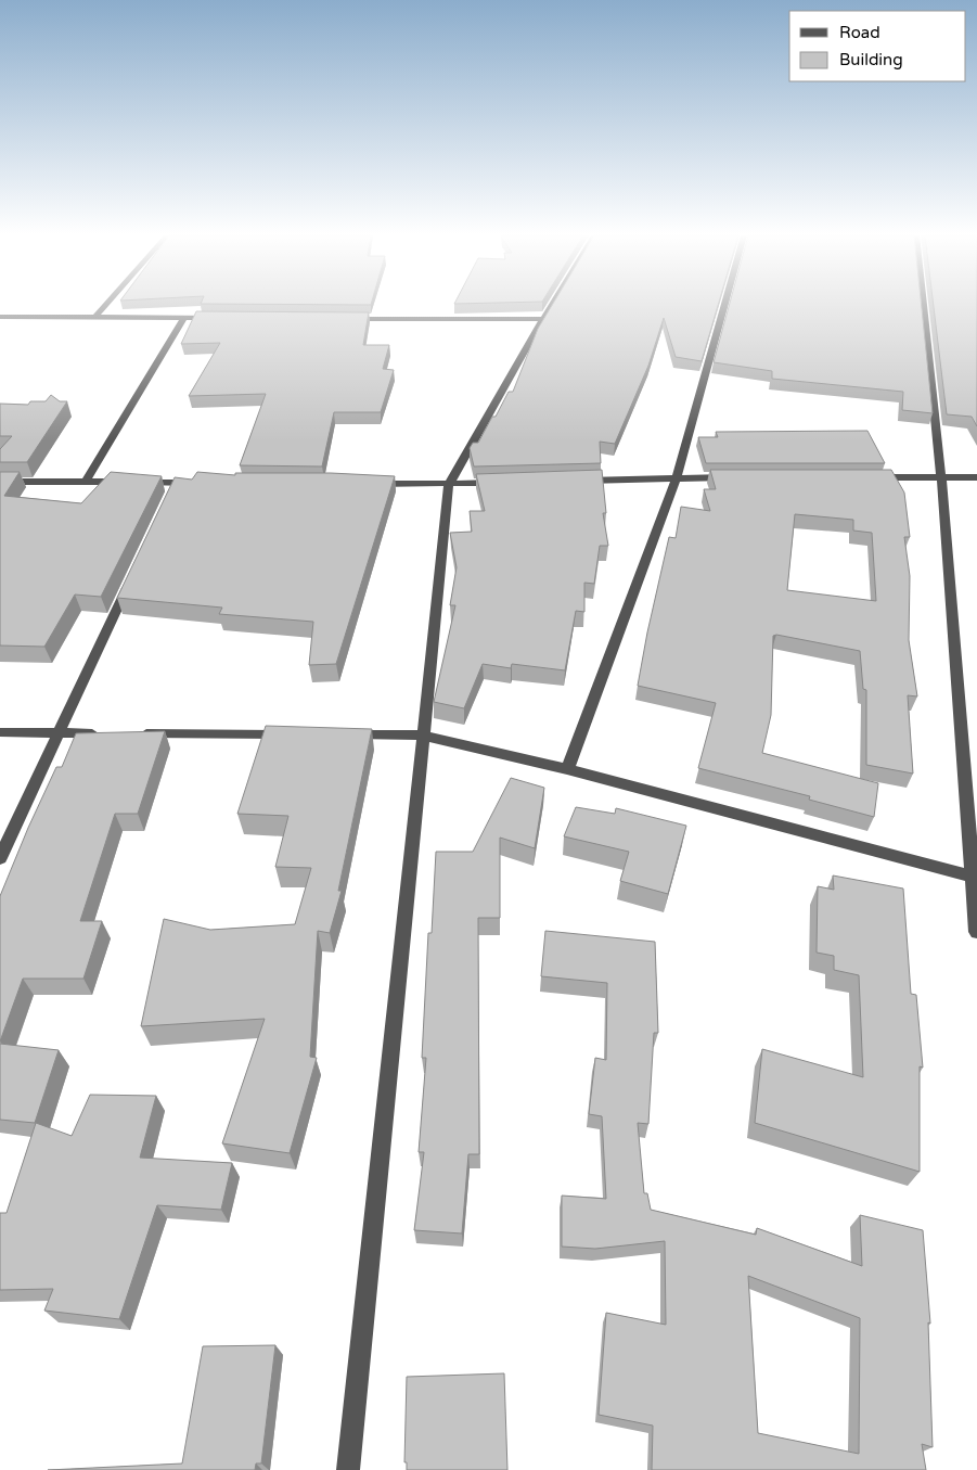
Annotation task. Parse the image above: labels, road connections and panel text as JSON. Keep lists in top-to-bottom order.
{
  "legend": ["Road", "Building"]
}
